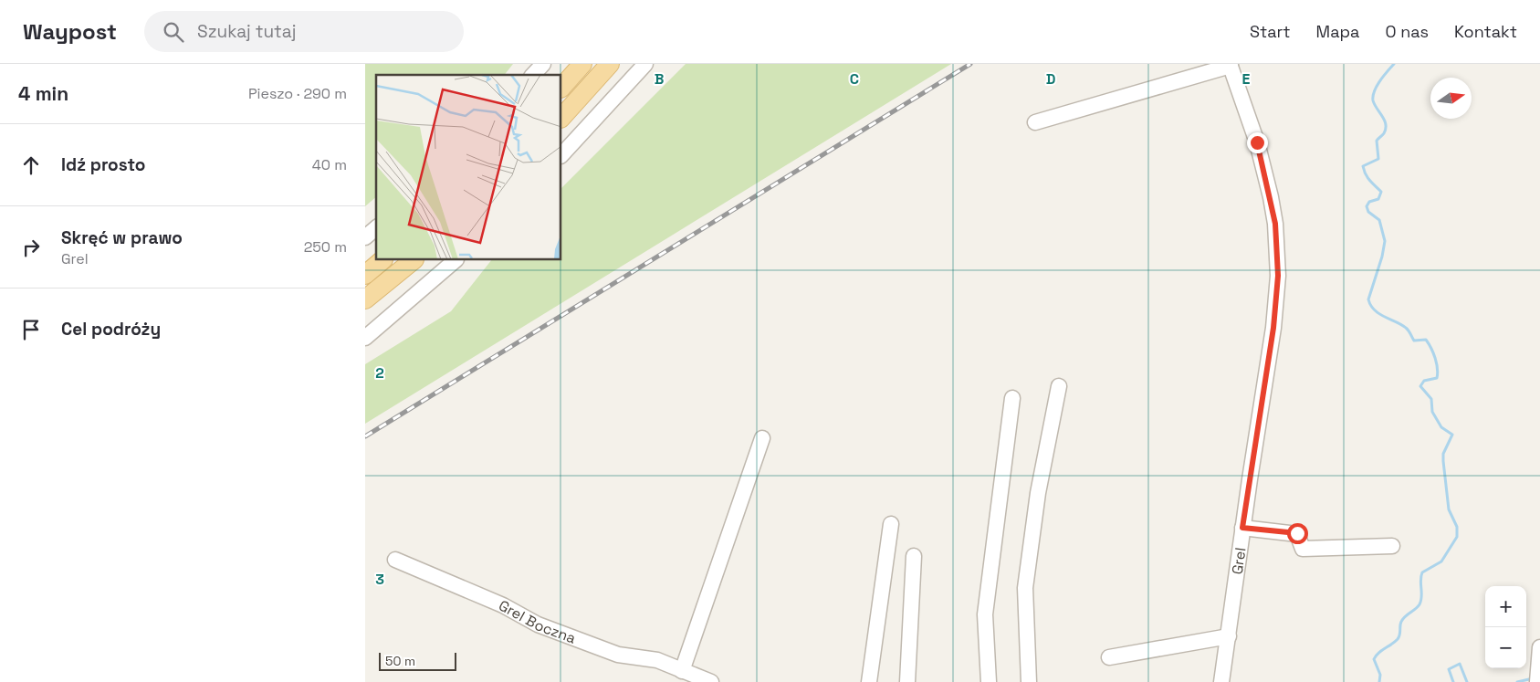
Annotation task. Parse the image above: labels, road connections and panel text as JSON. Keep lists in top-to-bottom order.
{
  "streets": {
    "street": ["Grel", "Grel Boczna"]
  },
  "scale_bar": "50 m",
  "north": "right",
  "page": {
    "header": "Waypost",
    "search": "Szukaj tutaj",
    "nav": [
      "Start",
      "Mapa",
      "O nas",
      "Kontakt"
    ],
    "heading": ["4 min", "Pieszo · 290 m"],
    "list": [
      ["Idź prosto", "40 m"],
      ["Skręć w prawo", "Grel", "250 m"],
      "Cel podróży"
    ],
    "map_buttons": ["+", "−"],
    "scale": "50 m"
  },
  "grid": {
    "columns": [
      "B",
      "C",
      "D",
      "E"
    ],
    "rows": ["2", "3"]
  }
}
